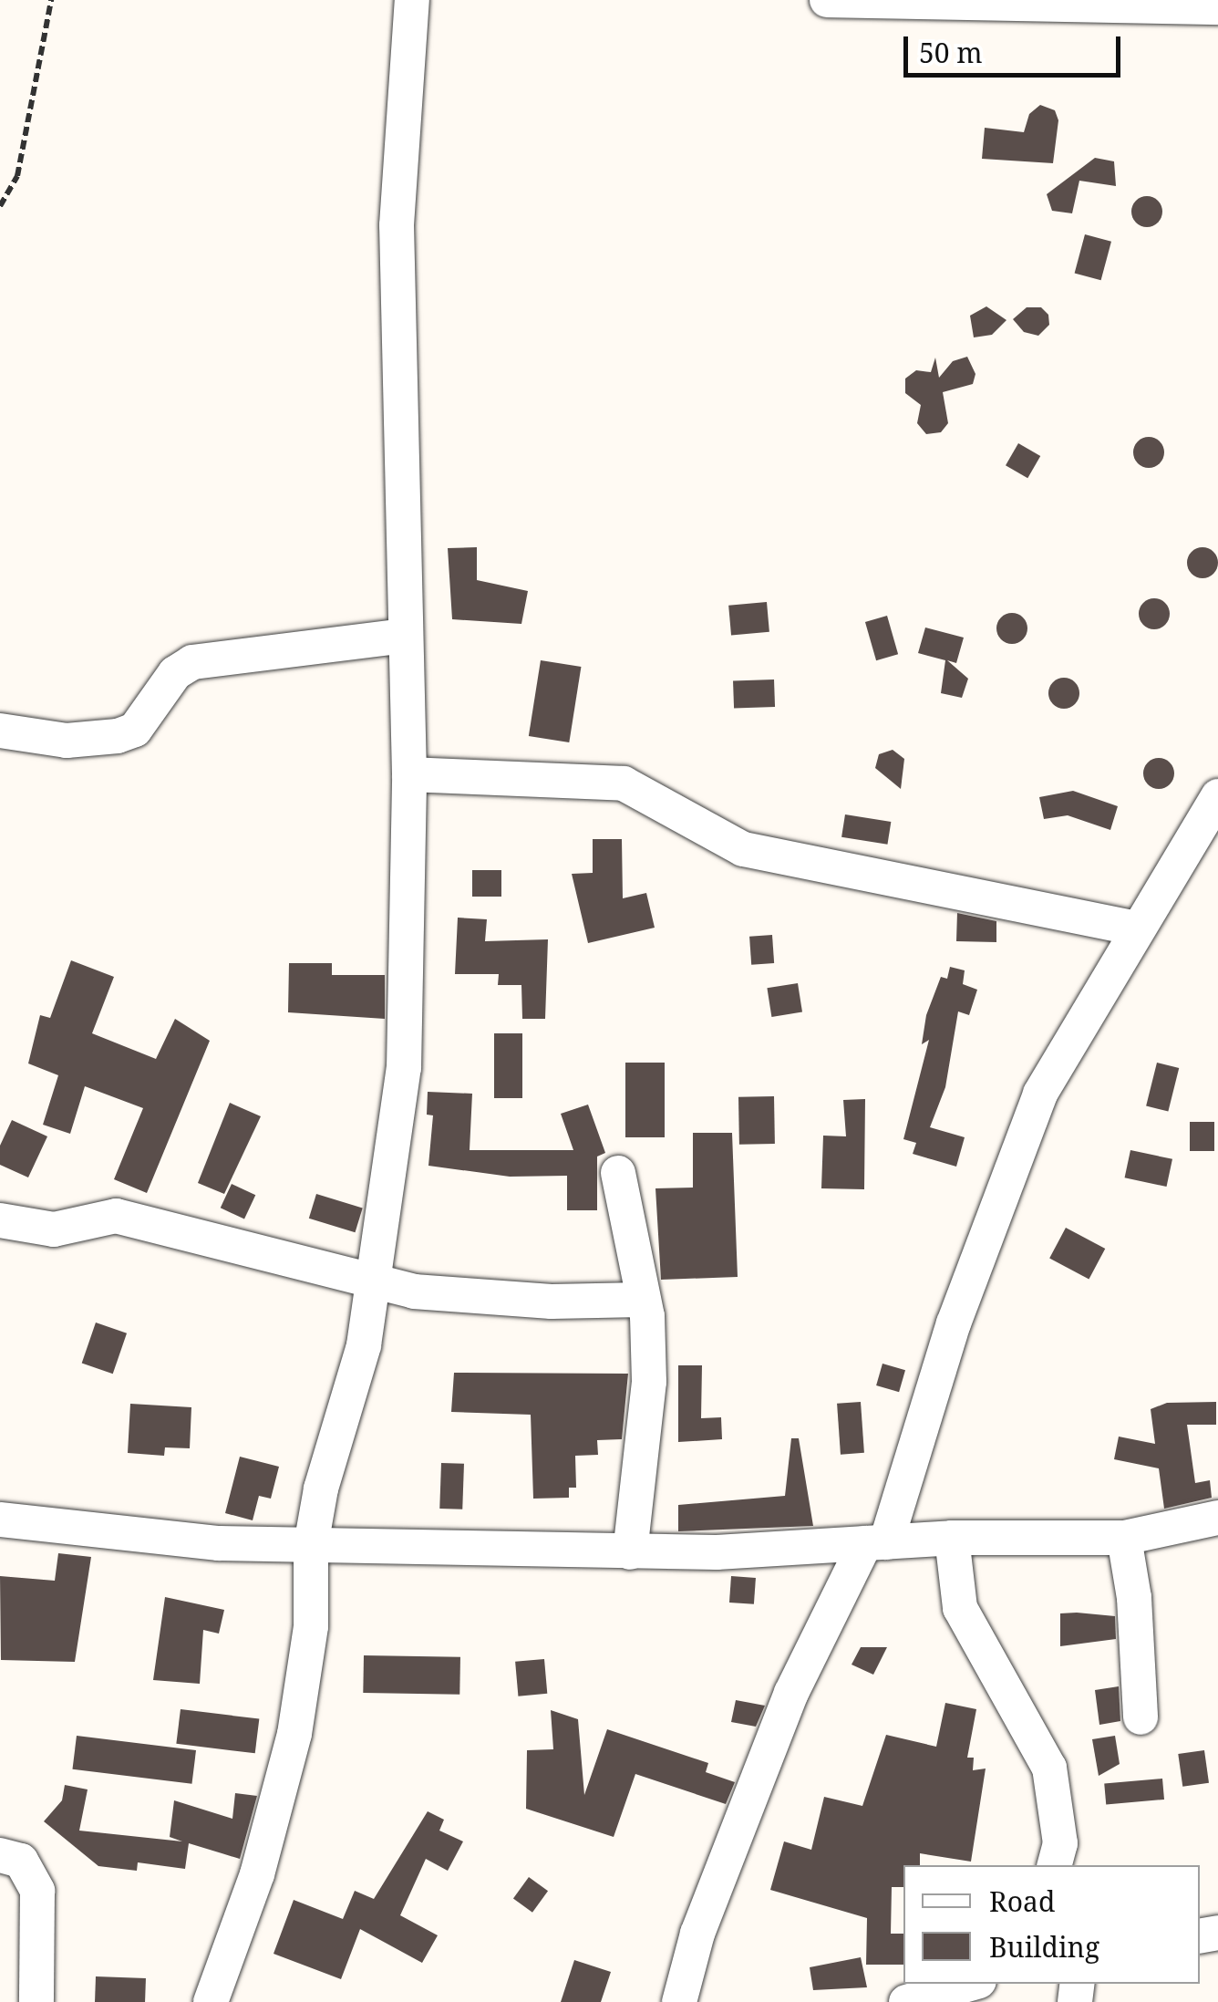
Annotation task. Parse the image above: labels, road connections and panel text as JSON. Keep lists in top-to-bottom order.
{
  "legend": ["Road", "Building"],
  "scale_bar": "50 m"
}
